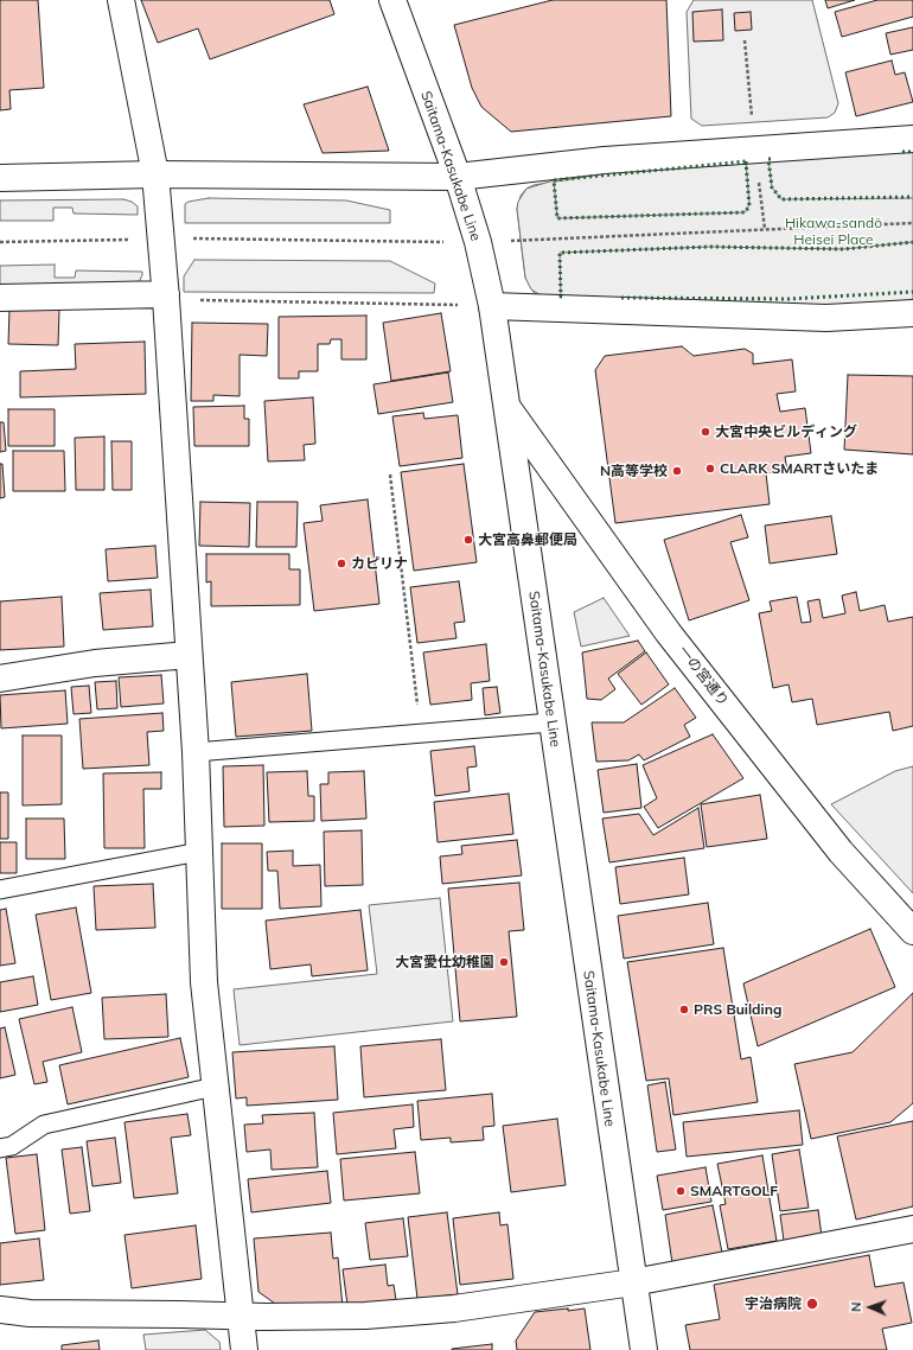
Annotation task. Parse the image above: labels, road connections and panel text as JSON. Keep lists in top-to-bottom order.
{
  "streets": {
    "street": ["Saitama-Kasukabe Line", "一の宮通り"]
  },
  "crossings": [
    ["Saitama-Kasukabe Line", "一の宮通り"]
  ],
  "parks": ["Hikawa-sandō Heisei Place"],
  "places": [
    "大宮中央ビルディング",
    "CLARK SMARTさいたま",
    "N高等学校",
    "大宮高鼻郵便局",
    "カピリナ",
    "大宮愛仕幼稚園",
    "PRS Building",
    "SMARTGOLF",
    "宇治病院"
  ],
  "north": "left"
}
